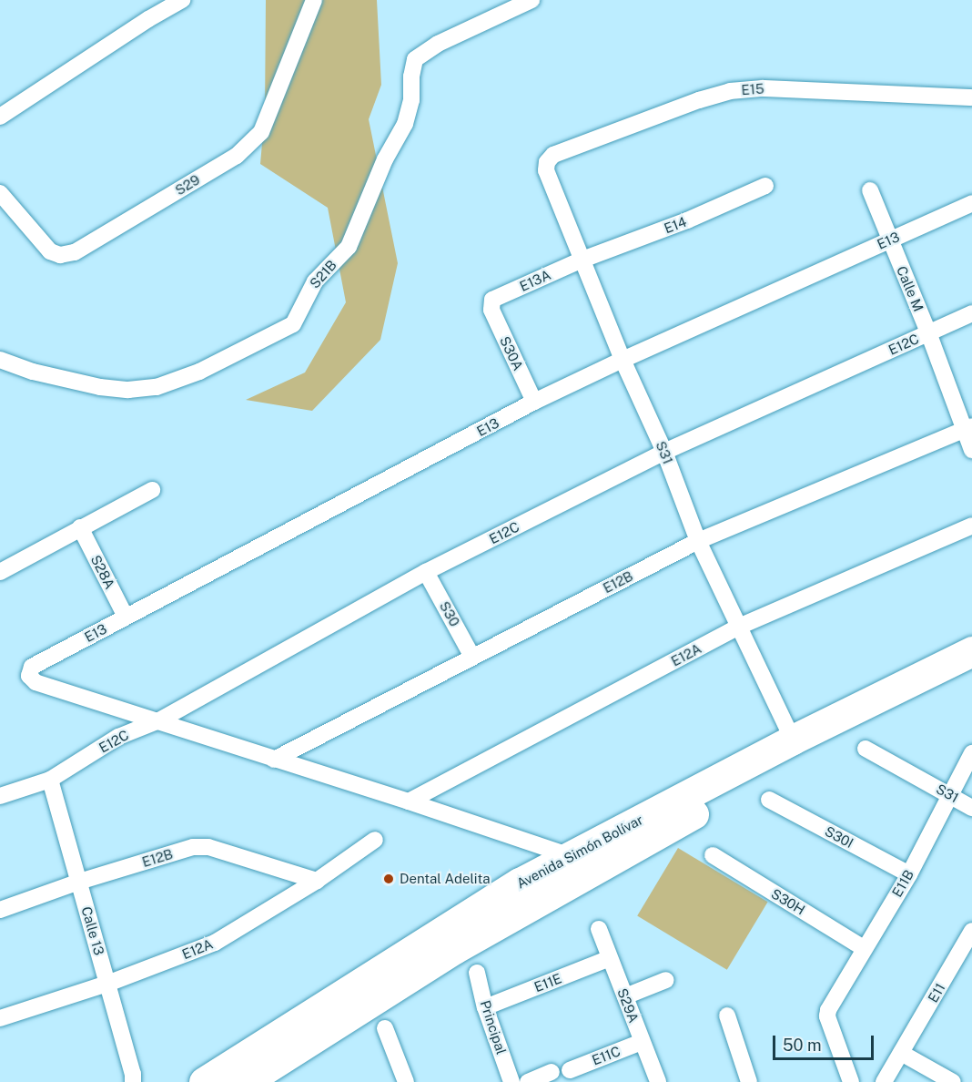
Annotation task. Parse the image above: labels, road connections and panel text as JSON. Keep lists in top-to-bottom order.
{
  "streets": {
    "highway": ["Avenida Simón Bolívar"],
    "street": [
      "E15",
      "S29",
      "E14",
      "E13",
      "S21B",
      "E13A",
      "Calle M",
      "E12C",
      "S30A",
      "S31",
      "S28A",
      "E12B",
      "S30",
      "E12A",
      "S30I",
      "E11B",
      "S30H",
      "Calle 13",
      "E11E",
      "E11",
      "S29A",
      "Principal",
      "E11C"
    ]
  },
  "crossings": [
    ["E15", "S31"],
    ["E14", "E13A"],
    ["E14", "S31"],
    ["E13", "Calle M"],
    ["E13", "E12C"],
    ["E13", "S30A"],
    ["E13", "S31"],
    ["E13", "S28A"],
    ["E13A", "S30A"],
    ["E13A", "S31"],
    ["Calle M", "E12C"],
    ["Calle M", "E12B"],
    ["E12C", "S31"],
    ["E12C", "S30"],
    ["E12C", "Calle 13"],
    ["S31", "E12B"],
    ["S31", "E12A"],
    ["S31", "Avenida Simón Bolívar"],
    ["S31", "E11B"],
    ["E12B", "S30"],
    ["E12B", "E12A"],
    ["E12B", "Calle 13"],
    ["E12A", "Calle 13"],
    ["S30I", "E11B"],
    ["E11B", "S30H"],
    ["E11E", "S29A"],
    ["E11E", "Principal"],
    ["S29A", "E11C"]
  ],
  "places": ["Dental Adelita"],
  "scale_bar": "50 m"
}
